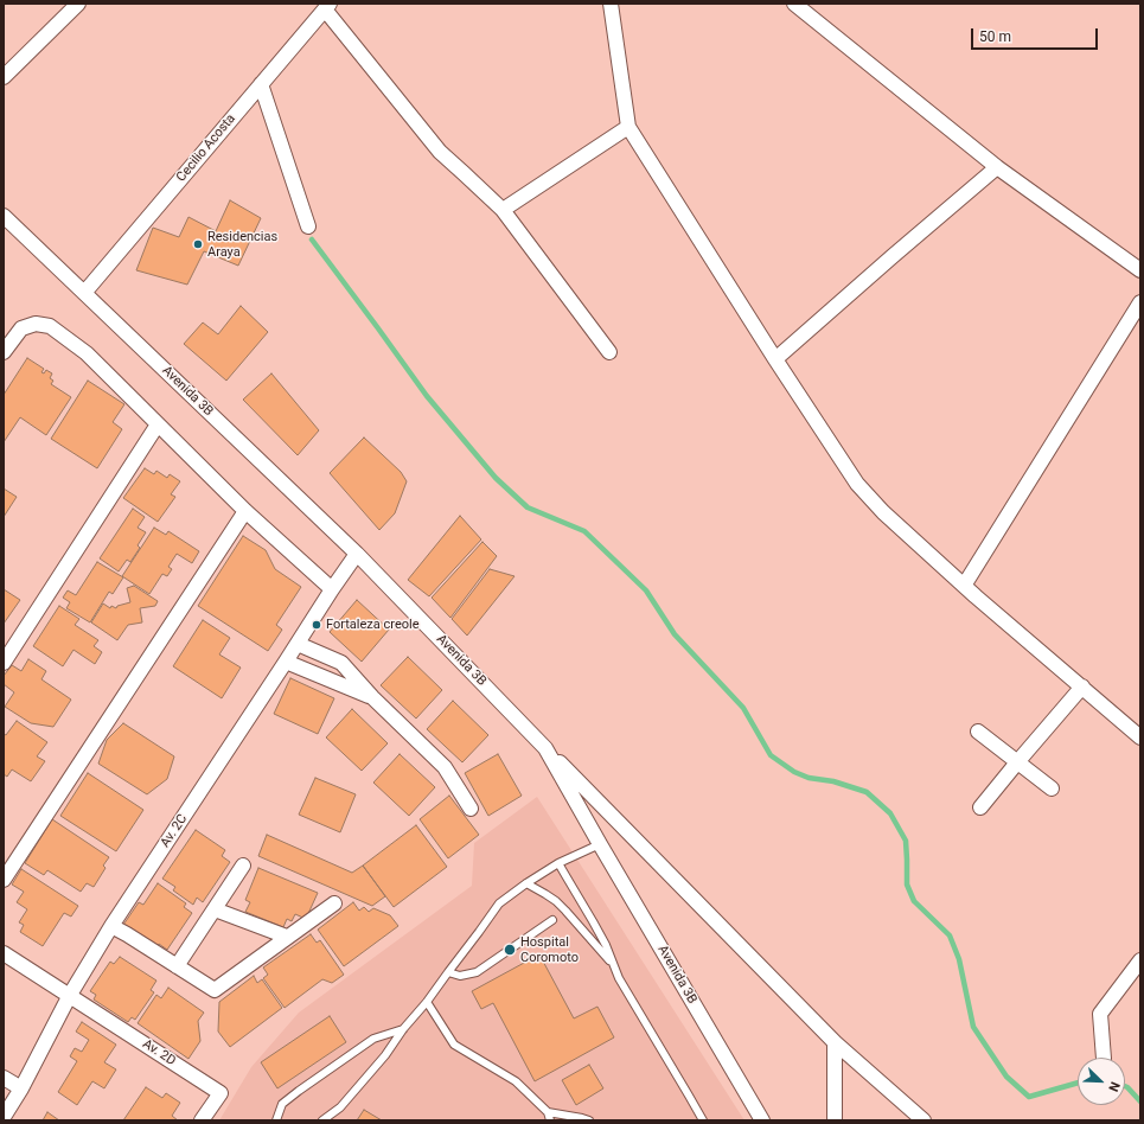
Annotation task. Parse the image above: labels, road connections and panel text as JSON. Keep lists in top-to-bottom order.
{
  "streets": {
    "street": [
      "Cecilio Acosta",
      "Avenida 3B",
      "Av. 2C",
      "Av. 2D"
    ]
  },
  "crossings": [
    ["Cecilio Acosta", "Avenida 3B"],
    ["Avenida 3B", "Av. 2C"],
    ["Av. 2C", "Av. 2D"]
  ],
  "places": ["Residencias Araya", "Fortaleza creole", "Hospital Coromoto"],
  "scale_bar": "50 m",
  "north": "bottom right"
}
